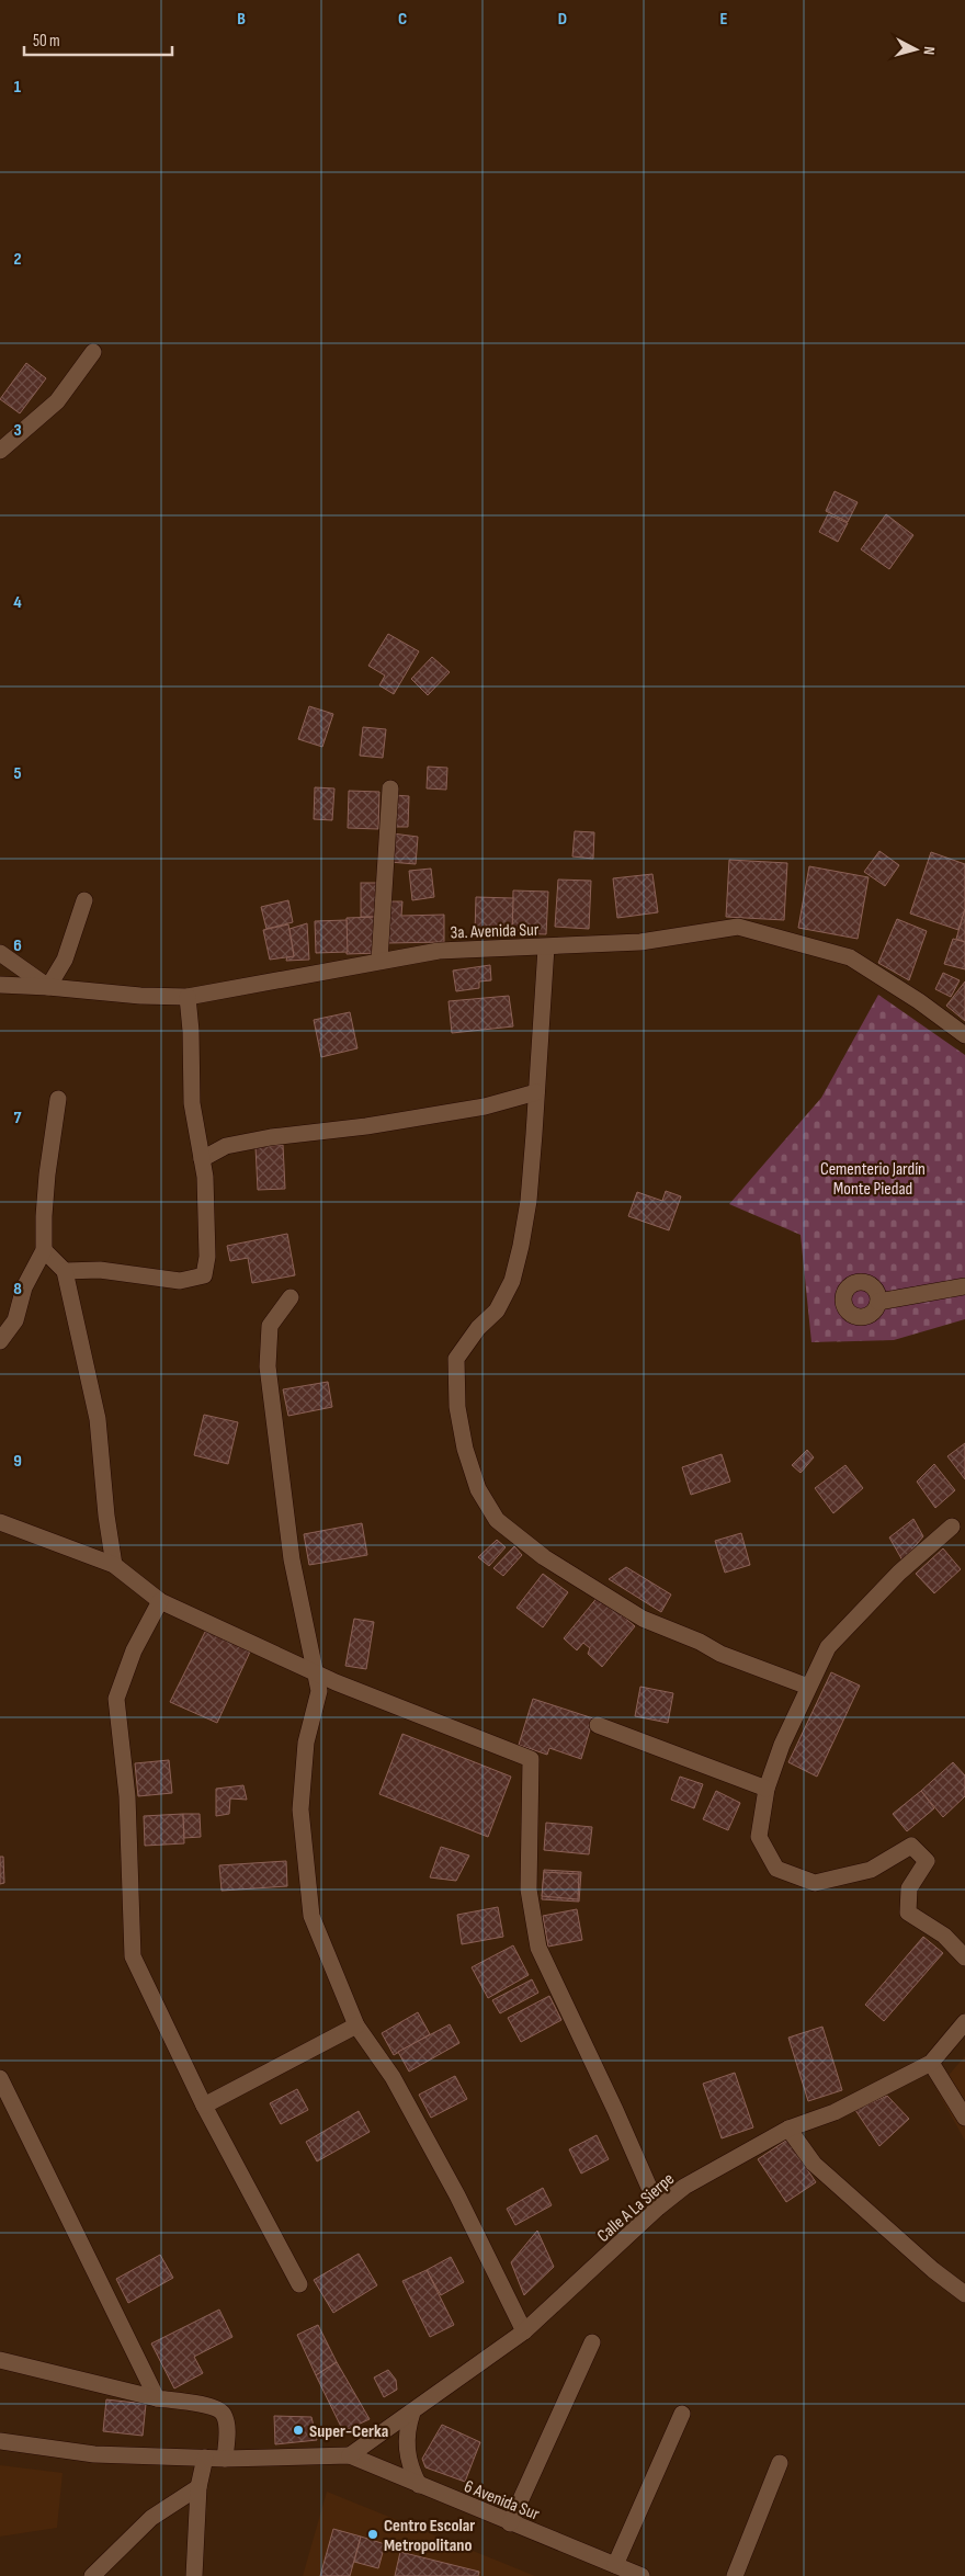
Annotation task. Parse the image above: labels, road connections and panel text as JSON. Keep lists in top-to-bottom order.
{
  "streets": {
    "street": ["3a. Avenida Sur", "Calle A La Sierpe", "6 Avenida Sur"]
  },
  "crossings": [
    ["Calle A La Sierpe", "6 Avenida Sur"]
  ],
  "parks": ["Cementerio Jardín Monte Piedad"],
  "places": ["Super-Cerka", "Centro Escolar Metropolitano"],
  "scale_bar": "50 m",
  "north": "right",
  "grid": {
    "columns": [
      "B",
      "C",
      "D",
      "E"
    ],
    "rows": [
      "1",
      "2",
      "3",
      "4",
      "5",
      "6",
      "7",
      "8",
      "9"
    ]
  }
}
